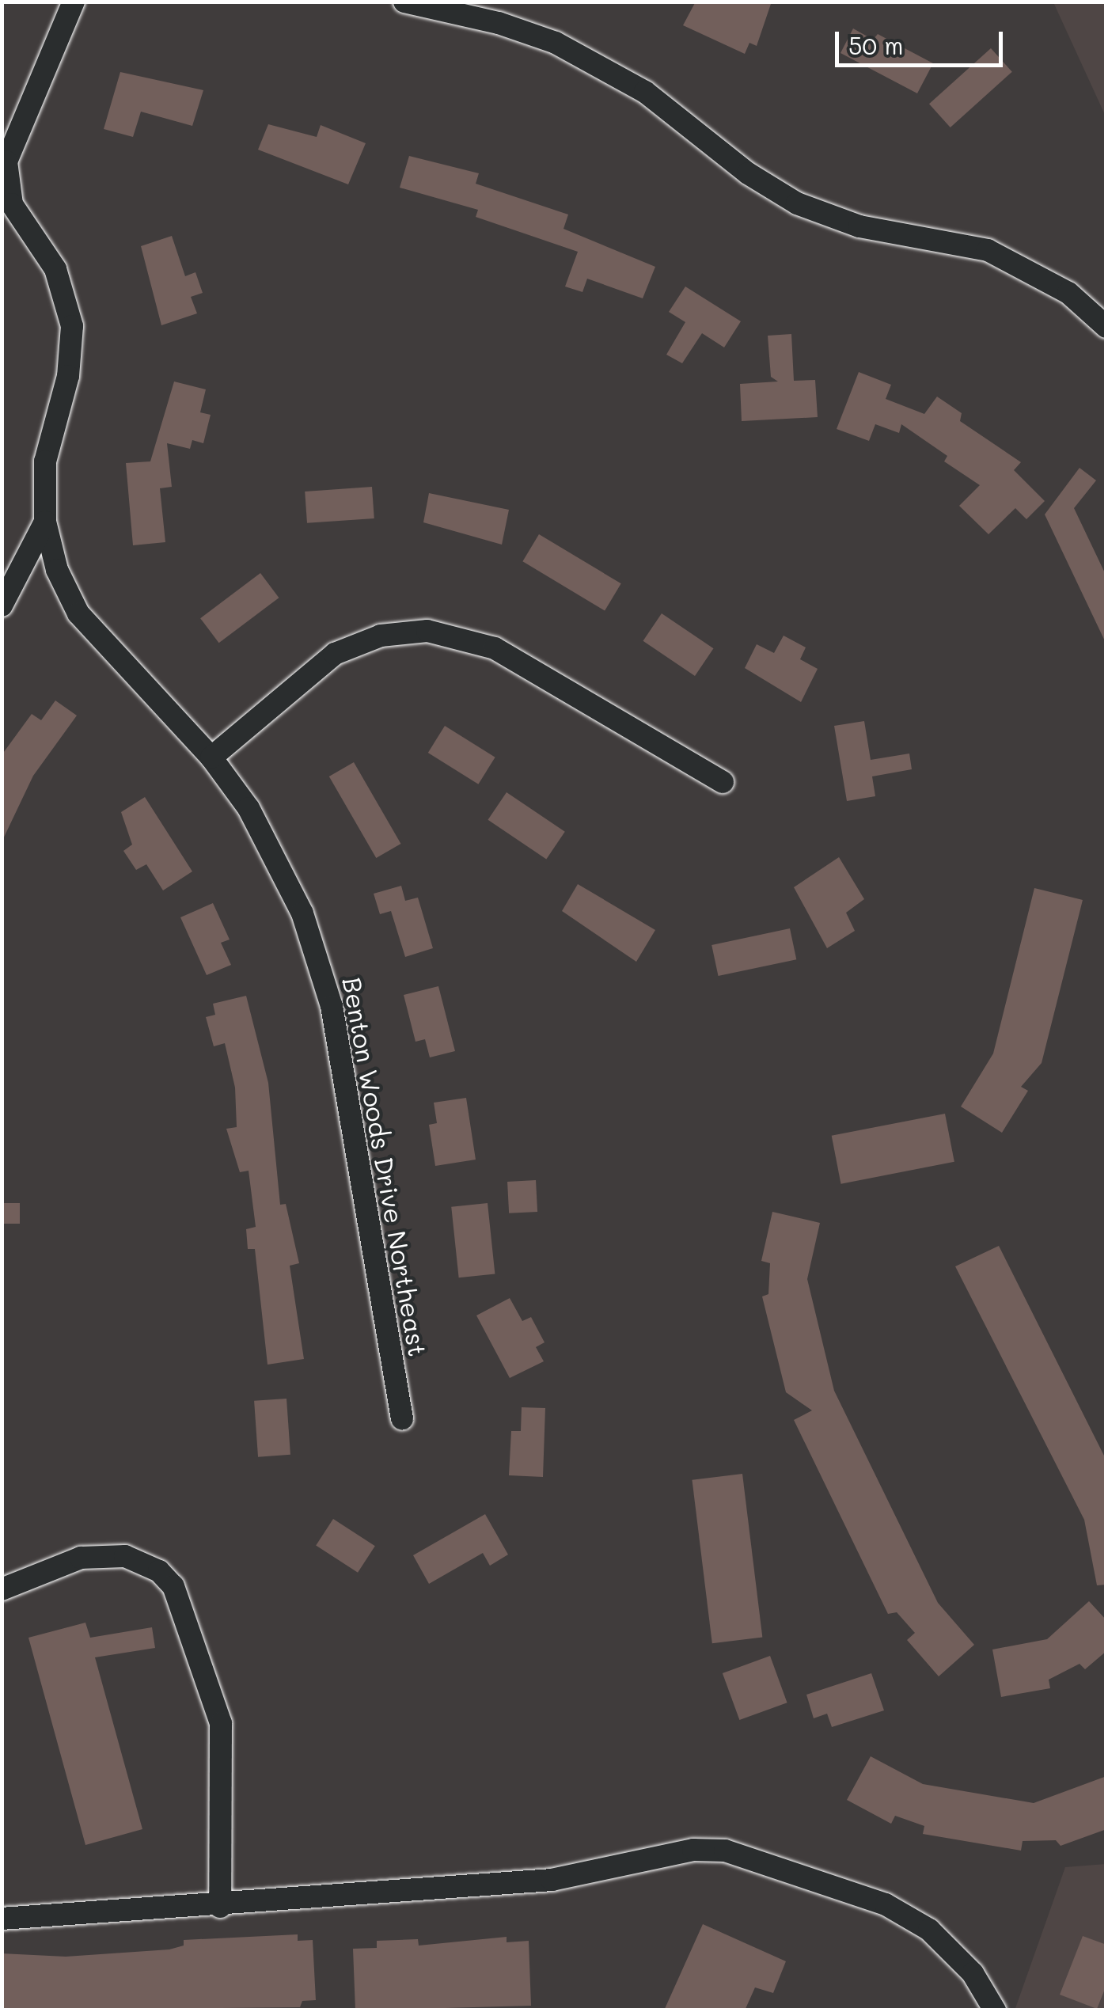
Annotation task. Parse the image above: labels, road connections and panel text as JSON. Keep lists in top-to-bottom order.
{
  "streets": {
    "street": ["Benton Woods Drive Northeast"]
  },
  "scale_bar": "50 m"
}
